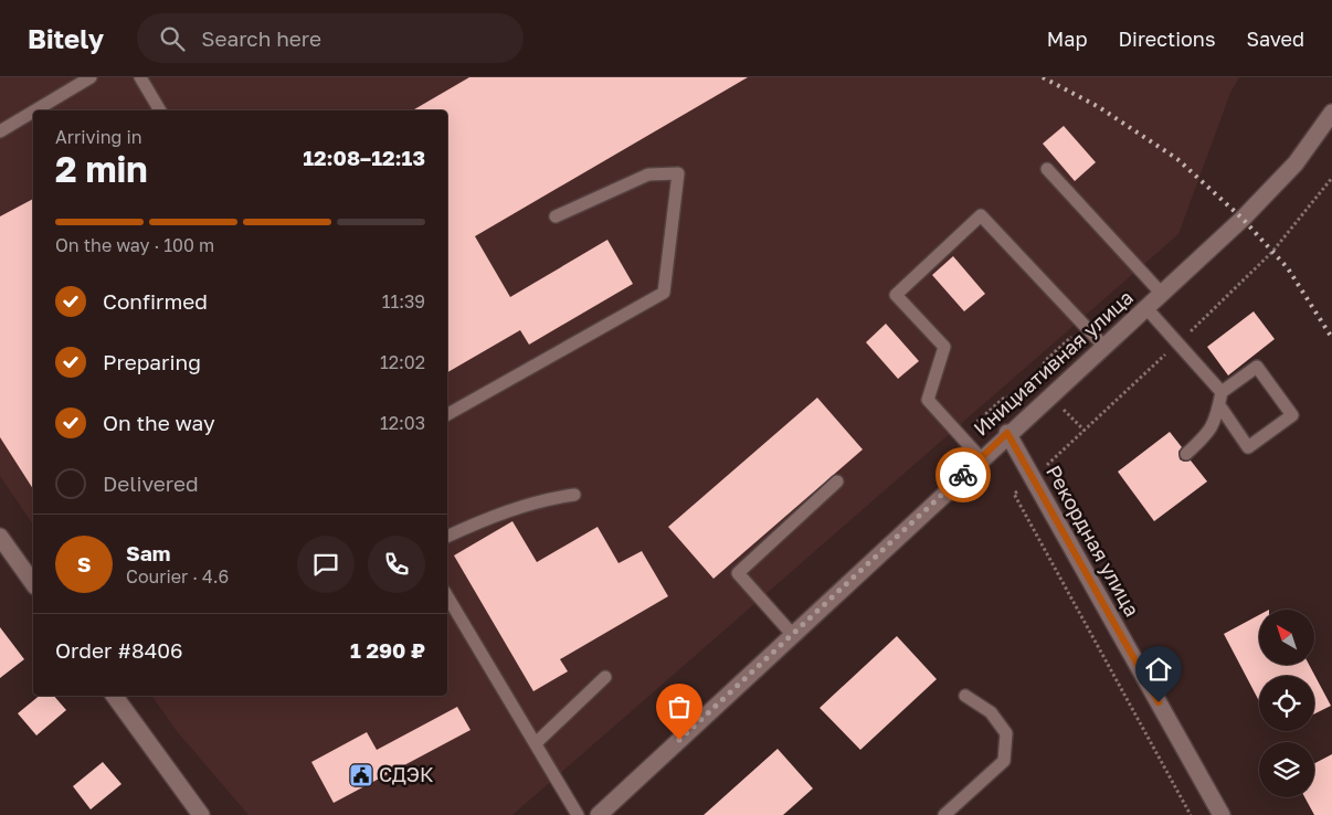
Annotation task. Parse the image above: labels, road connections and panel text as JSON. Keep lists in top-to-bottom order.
{
  "streets": {
    "main road": ["Инициативная улица", "Рекордная улица"]
  },
  "crossings": [
    ["Инициативная улица", "Рекордная улица"]
  ],
  "places": {
    "public building": ["СДЭК"]
  },
  "north": "top left",
  "page": {
    "header": "Bitely",
    "search": "Search here",
    "nav": ["Map", "Directions", "Saved"],
    "heading": ["2 min", "Arriving in", "12:08–12:13"],
    "panel": [
      "Sam",
      "Courier · 4.6",
      "Order #8406",
      "1 290 ₽"
    ],
    "bar": "On the way · 100 m",
    "list": [
      ["Confirmed", "11:39"],
      ["Preparing", "12:02"],
      ["On the way", "12:03"],
      "Delivered"
    ],
    "round": "S"
  }
}
